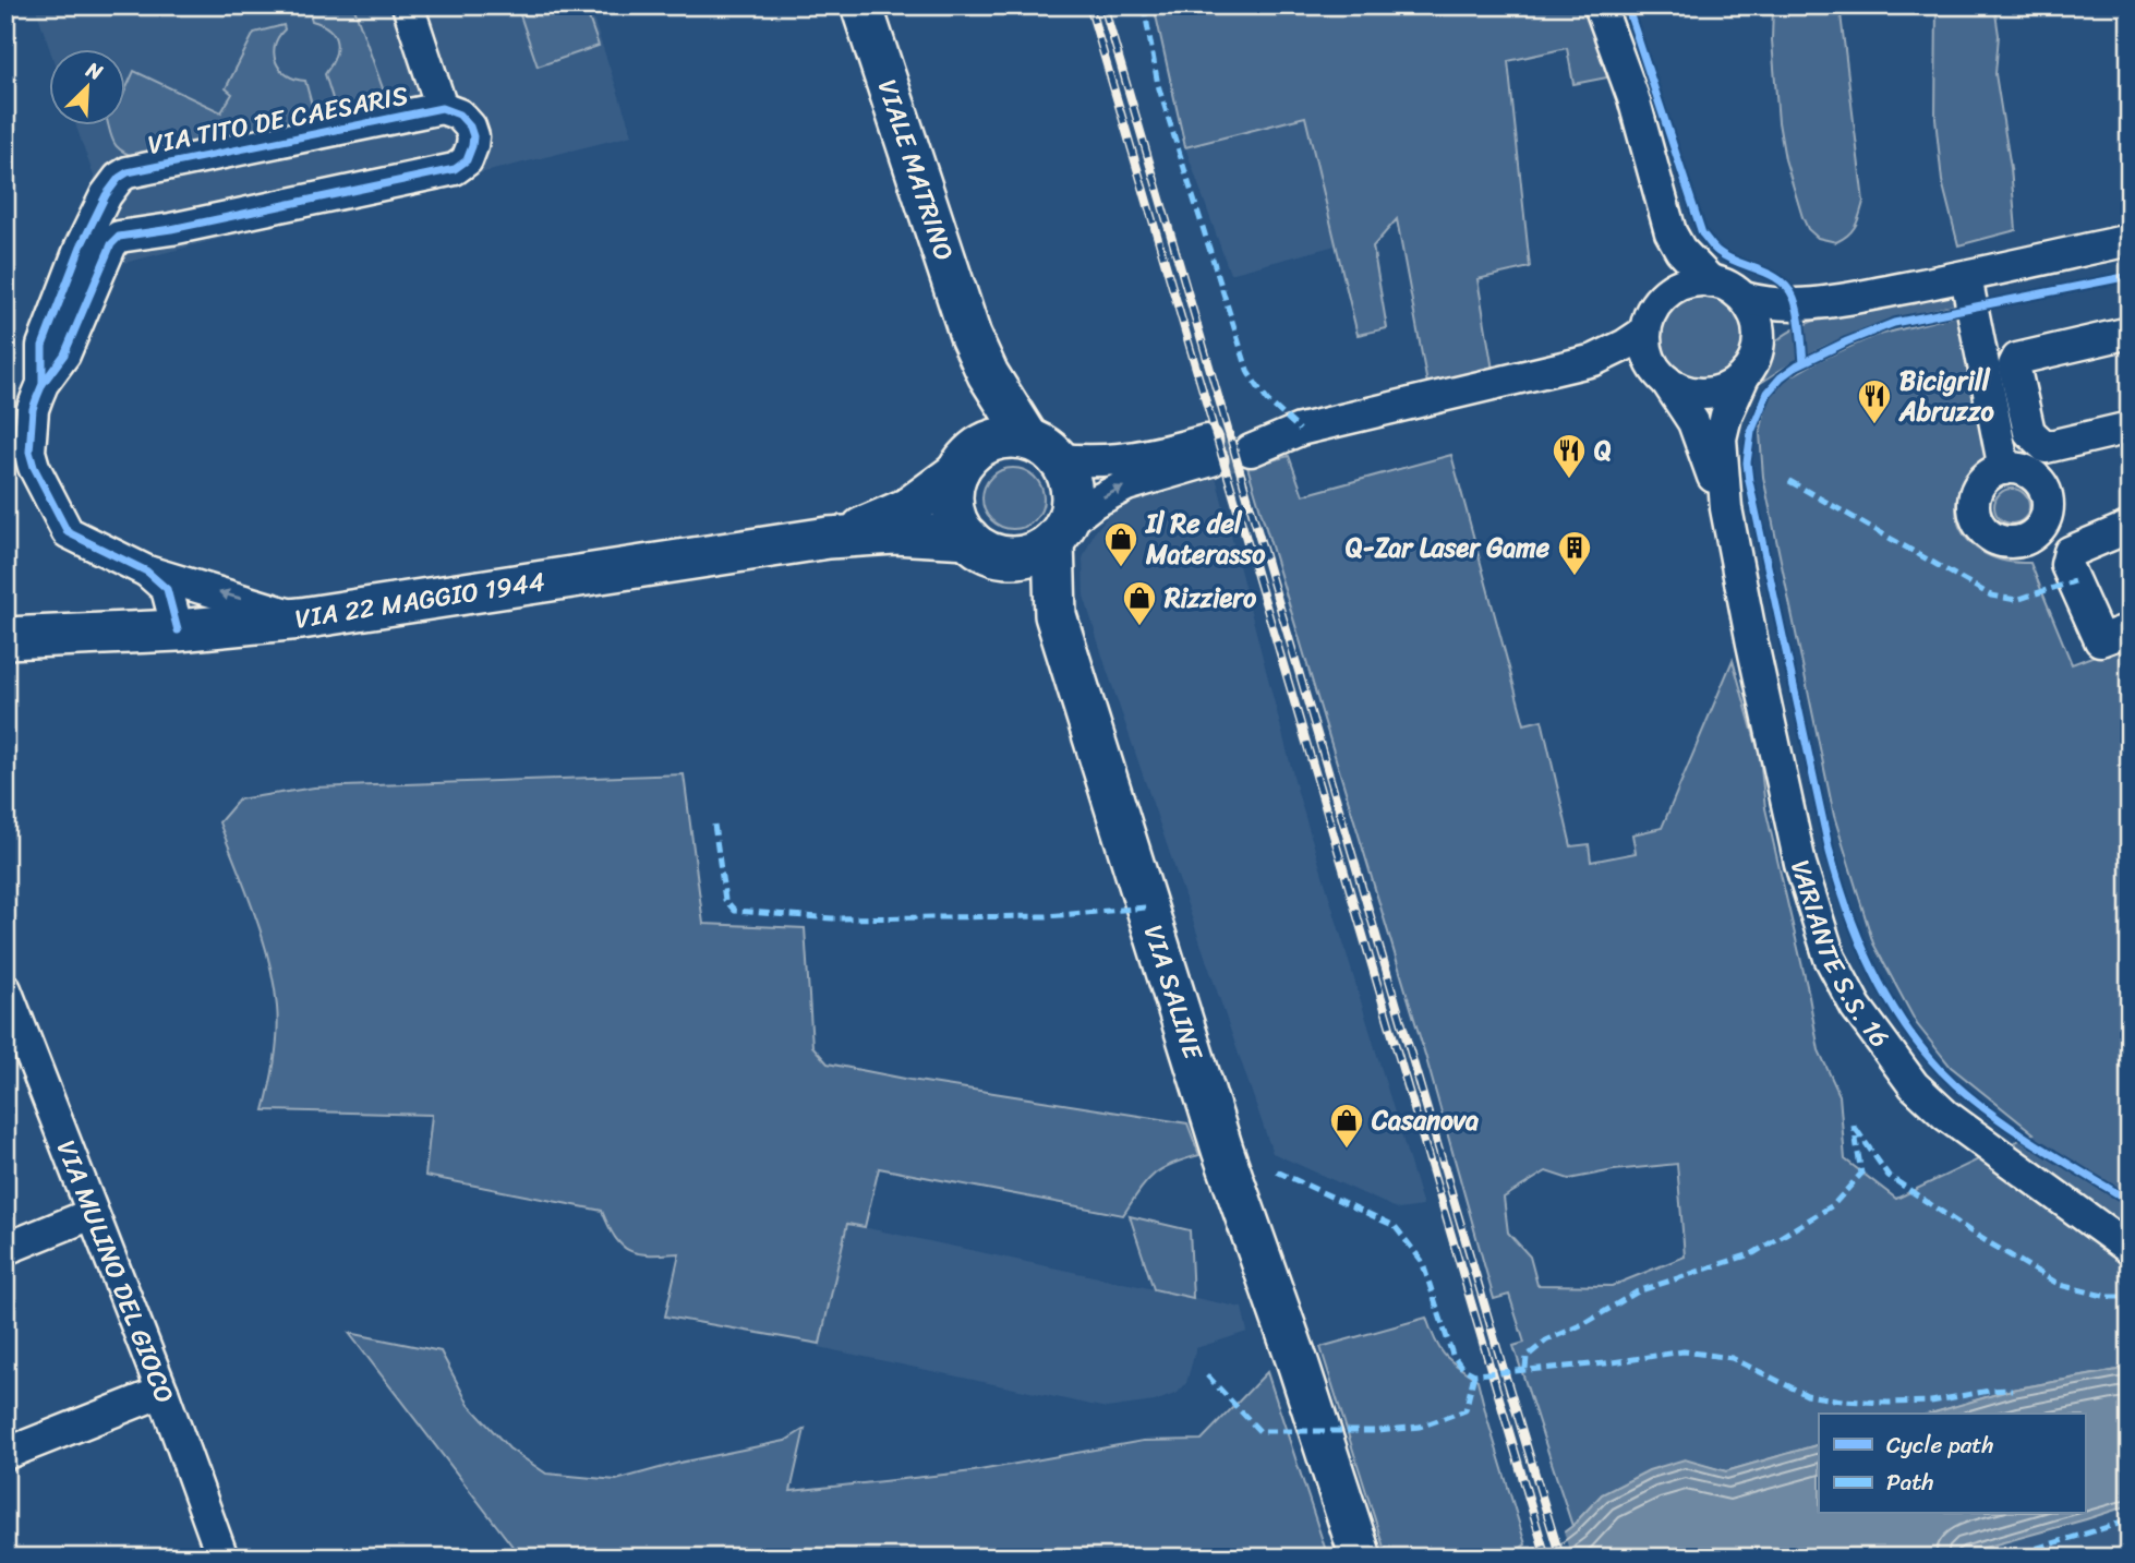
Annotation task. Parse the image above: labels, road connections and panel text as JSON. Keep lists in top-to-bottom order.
{
  "streets": {
    "main road": ["VIALE MATRINO", "VIA 22 MAGGIO 1944", "VIA SALINE"],
    "street": ["VIA TITO DE CAESARIS", "VARIANTE S.S. 16", "VIA MULINO DEL GIOCO"]
  },
  "crossings": [
    ["VIALE MATRINO", "VIA 22 MAGGIO 1944"],
    ["VIALE MATRINO", "VIA SALINE"],
    ["VIA 22 MAGGIO 1944", "VIA SALINE"]
  ],
  "places": {
    "restaurant": ["Bicigrill Abruzzo", "Q"],
    "shop": ["Il Re del Materasso", "Rizziero", "Casanova"],
    "building": ["Q-Zar Laser Game"]
  },
  "legend": ["Cycle path", "Path"],
  "north": "top right"
}
